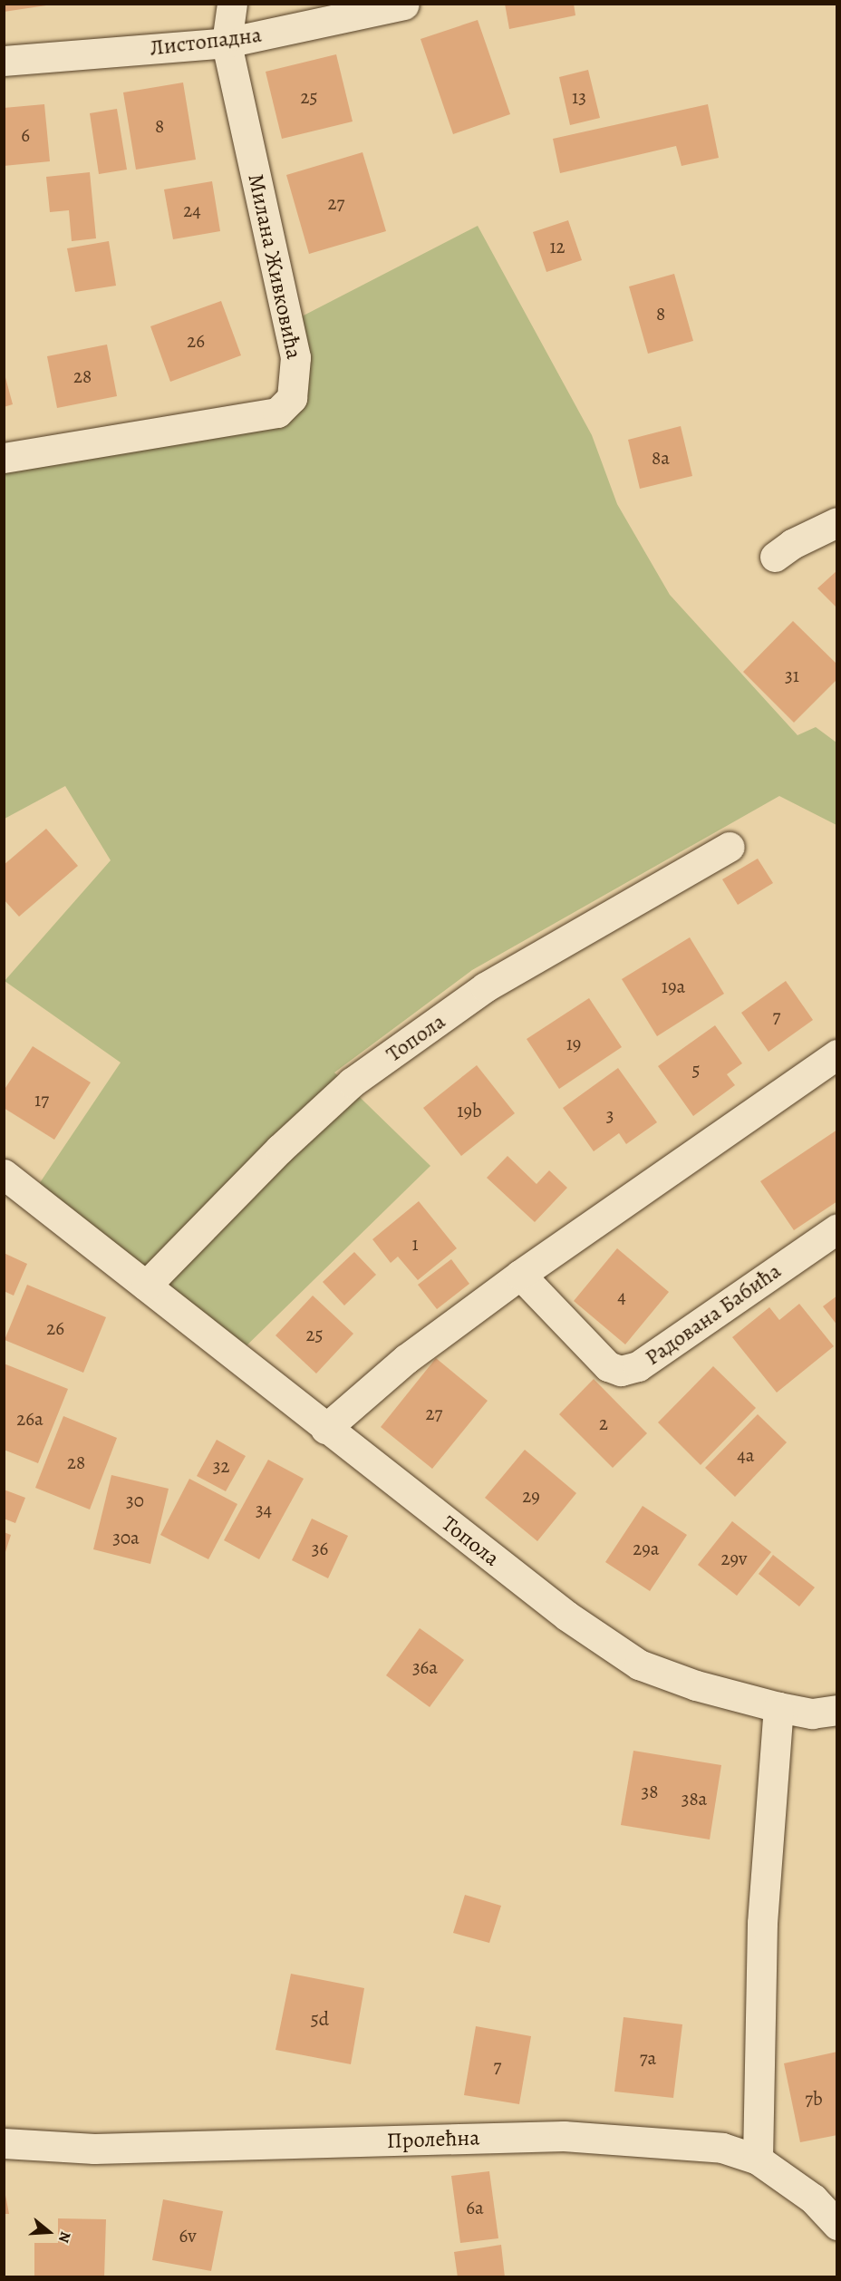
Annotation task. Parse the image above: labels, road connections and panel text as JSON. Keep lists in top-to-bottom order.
{
  "streets": {
    "street": [
      "Листопадна",
      "Милана Живковића",
      "Топола",
      "Радована Бабића",
      "Пролећна"
    ]
  },
  "crossings": [
    ["Листопадна", "Милана Живковића"]
  ],
  "house_numbers": [
    "25",
    "13",
    "8",
    "6",
    "27",
    "24",
    "12",
    "8",
    "26",
    "28",
    "8a",
    "31",
    "19a",
    "7",
    "19",
    "5",
    "17",
    "19b",
    "3",
    "1",
    "4",
    "26",
    "25",
    "27",
    "26a",
    "2",
    "4a",
    "28",
    "32",
    "29",
    "30",
    "34",
    "30a",
    "36",
    "29a",
    "29v",
    "36a",
    "38",
    "38a",
    "5d",
    "7a",
    "7",
    "7b",
    "6a",
    "6v"
  ],
  "north": "right"
}
